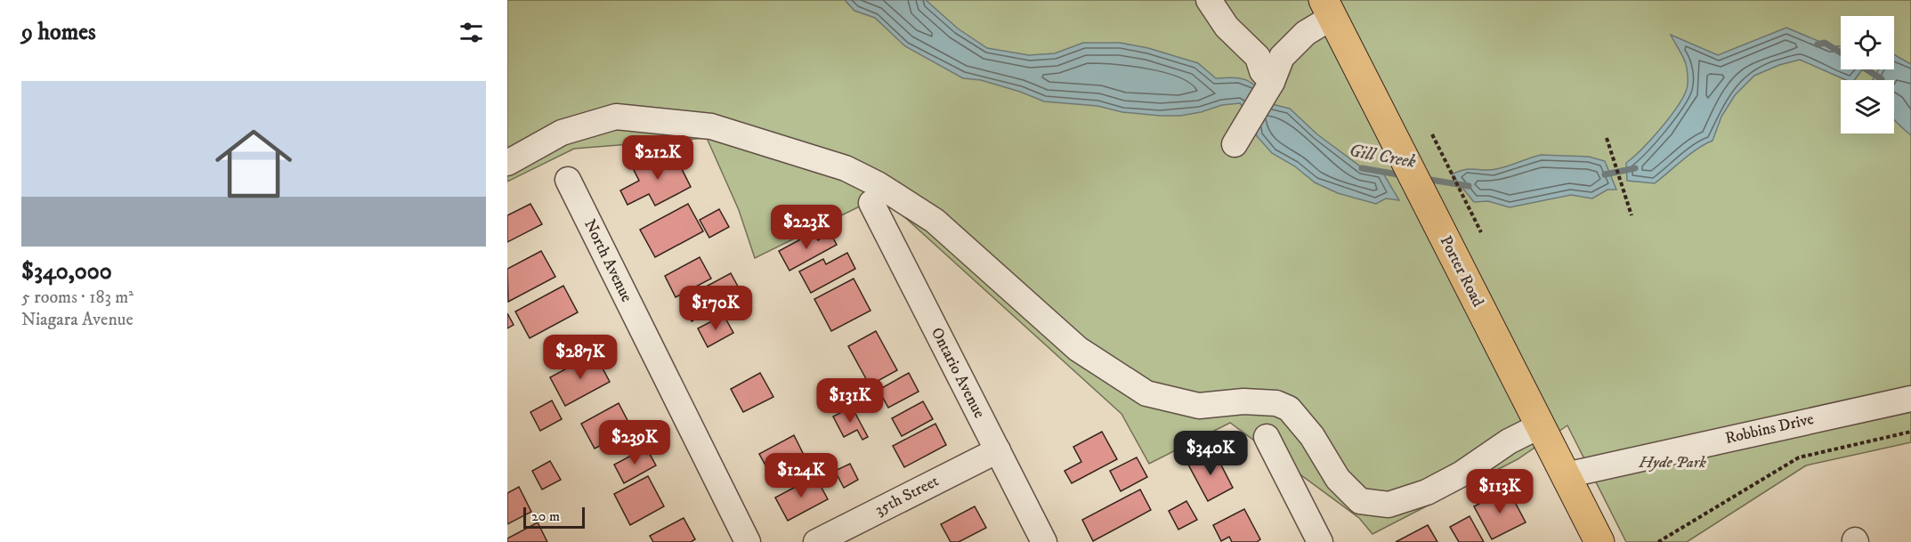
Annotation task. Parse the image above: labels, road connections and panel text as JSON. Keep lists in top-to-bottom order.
{
  "streets": {
    "main road": ["Porter Road"],
    "street": [
      "North Avenue",
      "Ontario Avenue",
      "Robbins Drive",
      "35th Street"
    ]
  },
  "crossings": [
    ["Porter Road", "Robbins Drive"],
    ["Ontario Avenue", "35th Street"]
  ],
  "water": ["Gill Creek"],
  "parks": ["Hyde Park"],
  "scale_bar": "20 m",
  "page": {
    "heading": "9 homes",
    "list": [
      {
        "name": "$340,000",
        "note": "5 rooms · 183 m² · Niagara Avenue"
      }
    ],
    "price": [
      "$212K",
      "$223K",
      "$170K",
      "$287K",
      "$131K",
      "$239K",
      "$340K",
      "$124K",
      "$113K"
    ],
    "scale": "20 m"
  }
}
